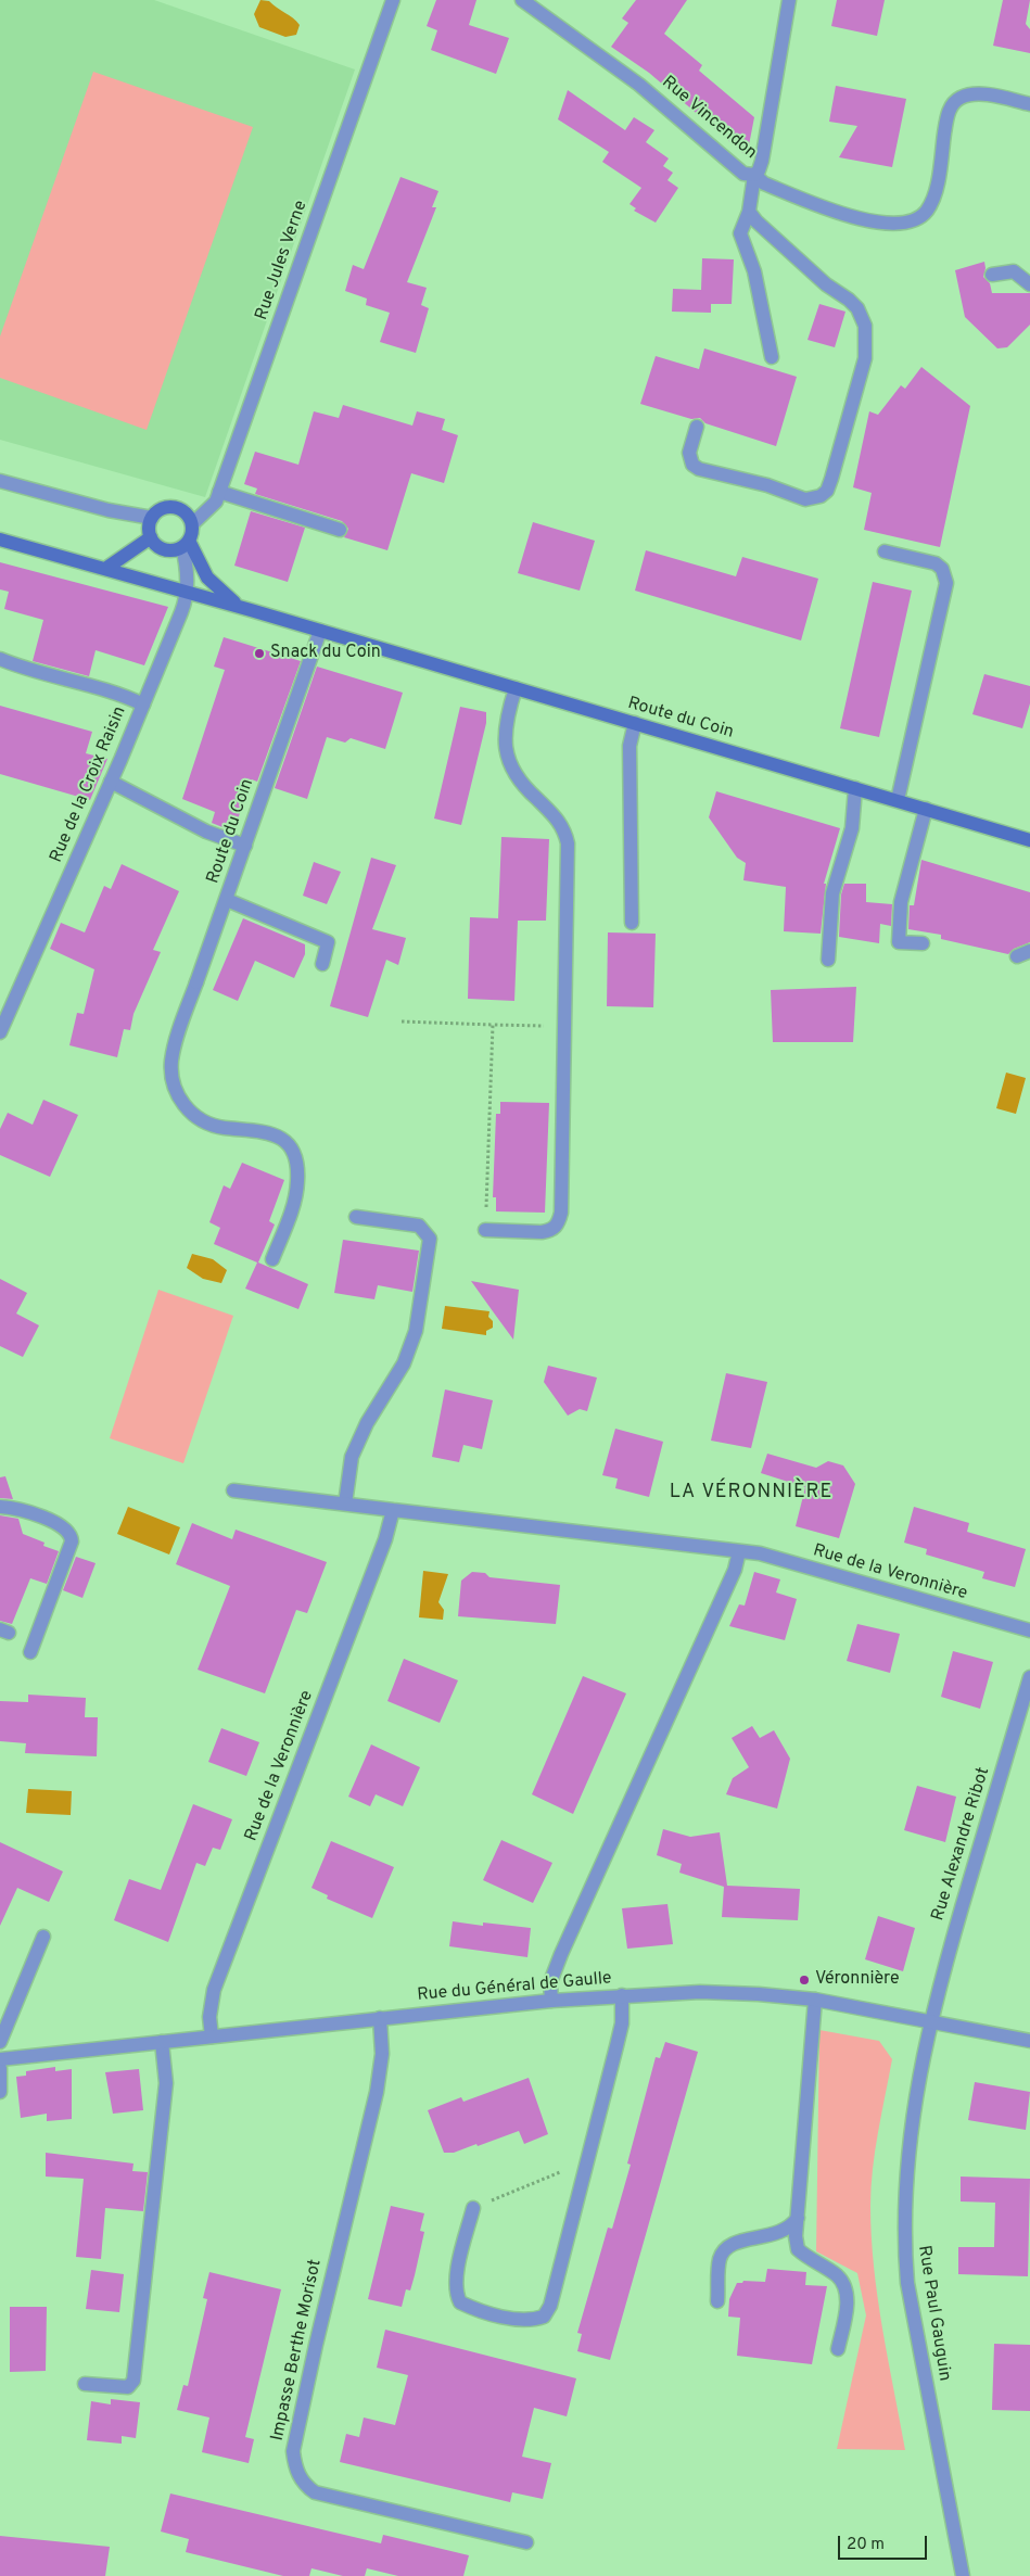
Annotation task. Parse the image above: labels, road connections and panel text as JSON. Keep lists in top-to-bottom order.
{
  "streets": {
    "main road": ["Route du Coin"],
    "street": [
      "Rue Vincendon",
      "Rue Jules Verne",
      "Rue de la Croix Raisin",
      "Rue de la Veronnière",
      "Rue Alexandre Ribot",
      "Rue du Général de Gaulle",
      "Rue Paul Gauguin",
      "Impasse Berthe Morisot"
    ]
  },
  "crossings": [
    ["Rue Jules Verne", "Route du Coin"],
    ["Rue Jules Verne", "Rue de la Croix Raisin"],
    ["Route du Coin", "Rue de la Croix Raisin"],
    ["Rue de la Veronnière", "Rue du Général de Gaulle"],
    ["Rue Alexandre Ribot", "Rue du Général de Gaulle"],
    ["Rue Alexandre Ribot", "Rue Paul Gauguin"],
    ["Rue du Général de Gaulle", "Rue Paul Gauguin"],
    ["Rue du Général de Gaulle", "Impasse Berthe Morisot"]
  ],
  "districts": ["LA VÉRONNIÈRE"],
  "places": ["Snack du Coin", "Véronnière"],
  "scale_bar": "20 m"
}
